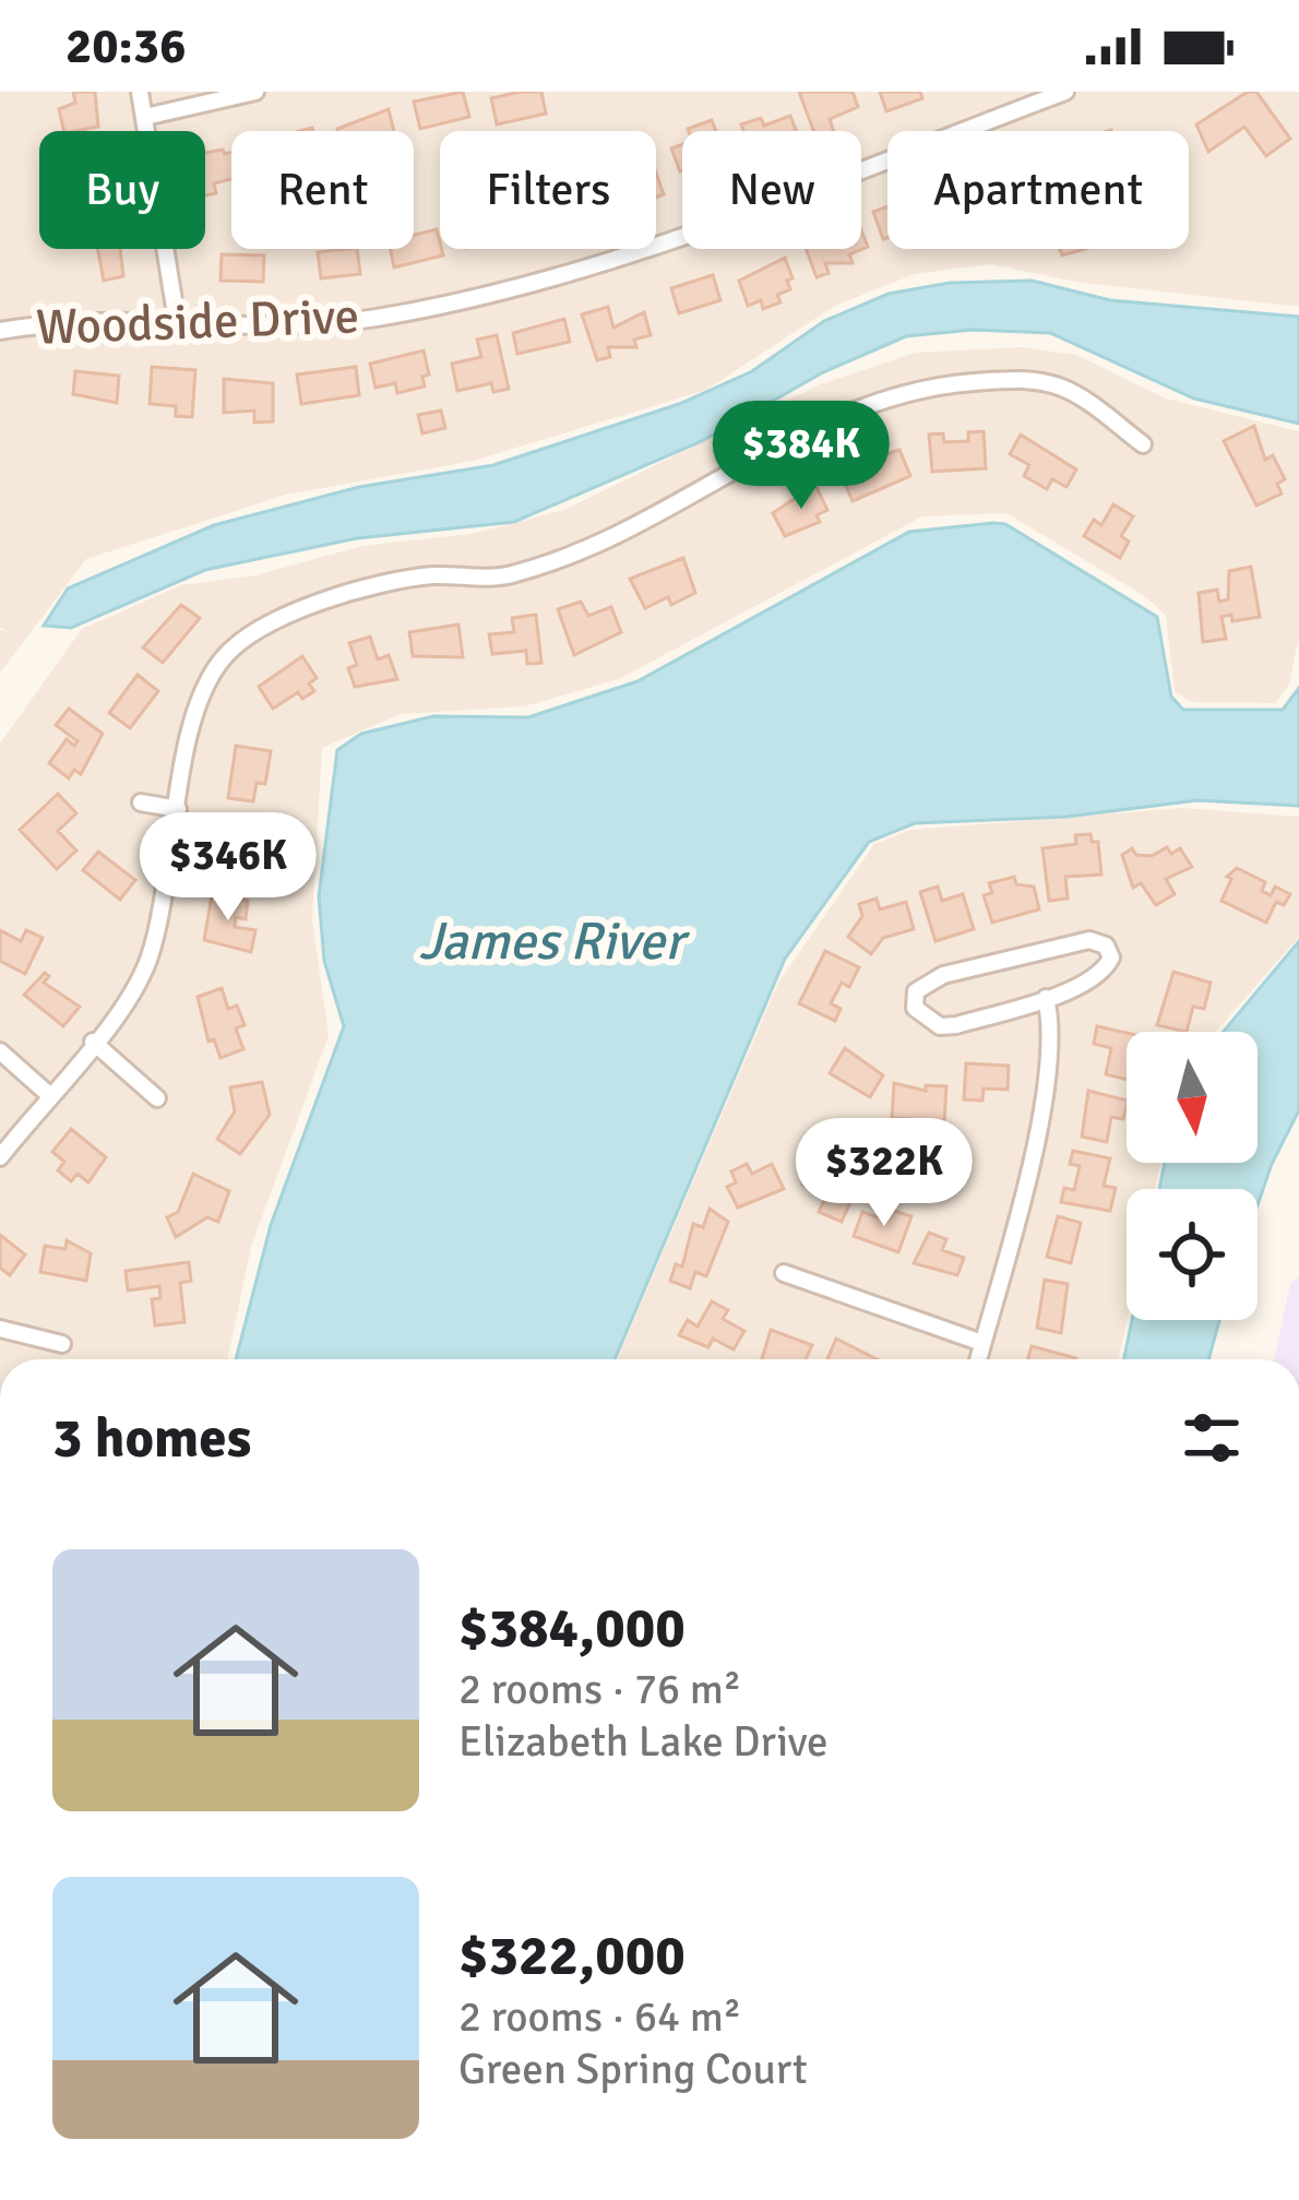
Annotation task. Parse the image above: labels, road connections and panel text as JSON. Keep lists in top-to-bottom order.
{
  "streets": {
    "street": ["Woodside Drive"]
  },
  "water": ["James River"],
  "north": "bottom",
  "page": {
    "status": "20:36",
    "chip": [
      "Buy",
      "Rent",
      "Filters",
      "New",
      "Apartment"
    ],
    "price": ["$384K", "$346K", "$322K"],
    "heading": "3 homes",
    "list": [
      {
        "name": "$384,000",
        "note": "2 rooms · 76 m² · Elizabeth Lake Drive"
      },
      {
        "name": "$322,000",
        "note": "2 rooms · 64 m² · Green Spring Court"
      }
    ]
  }
}
